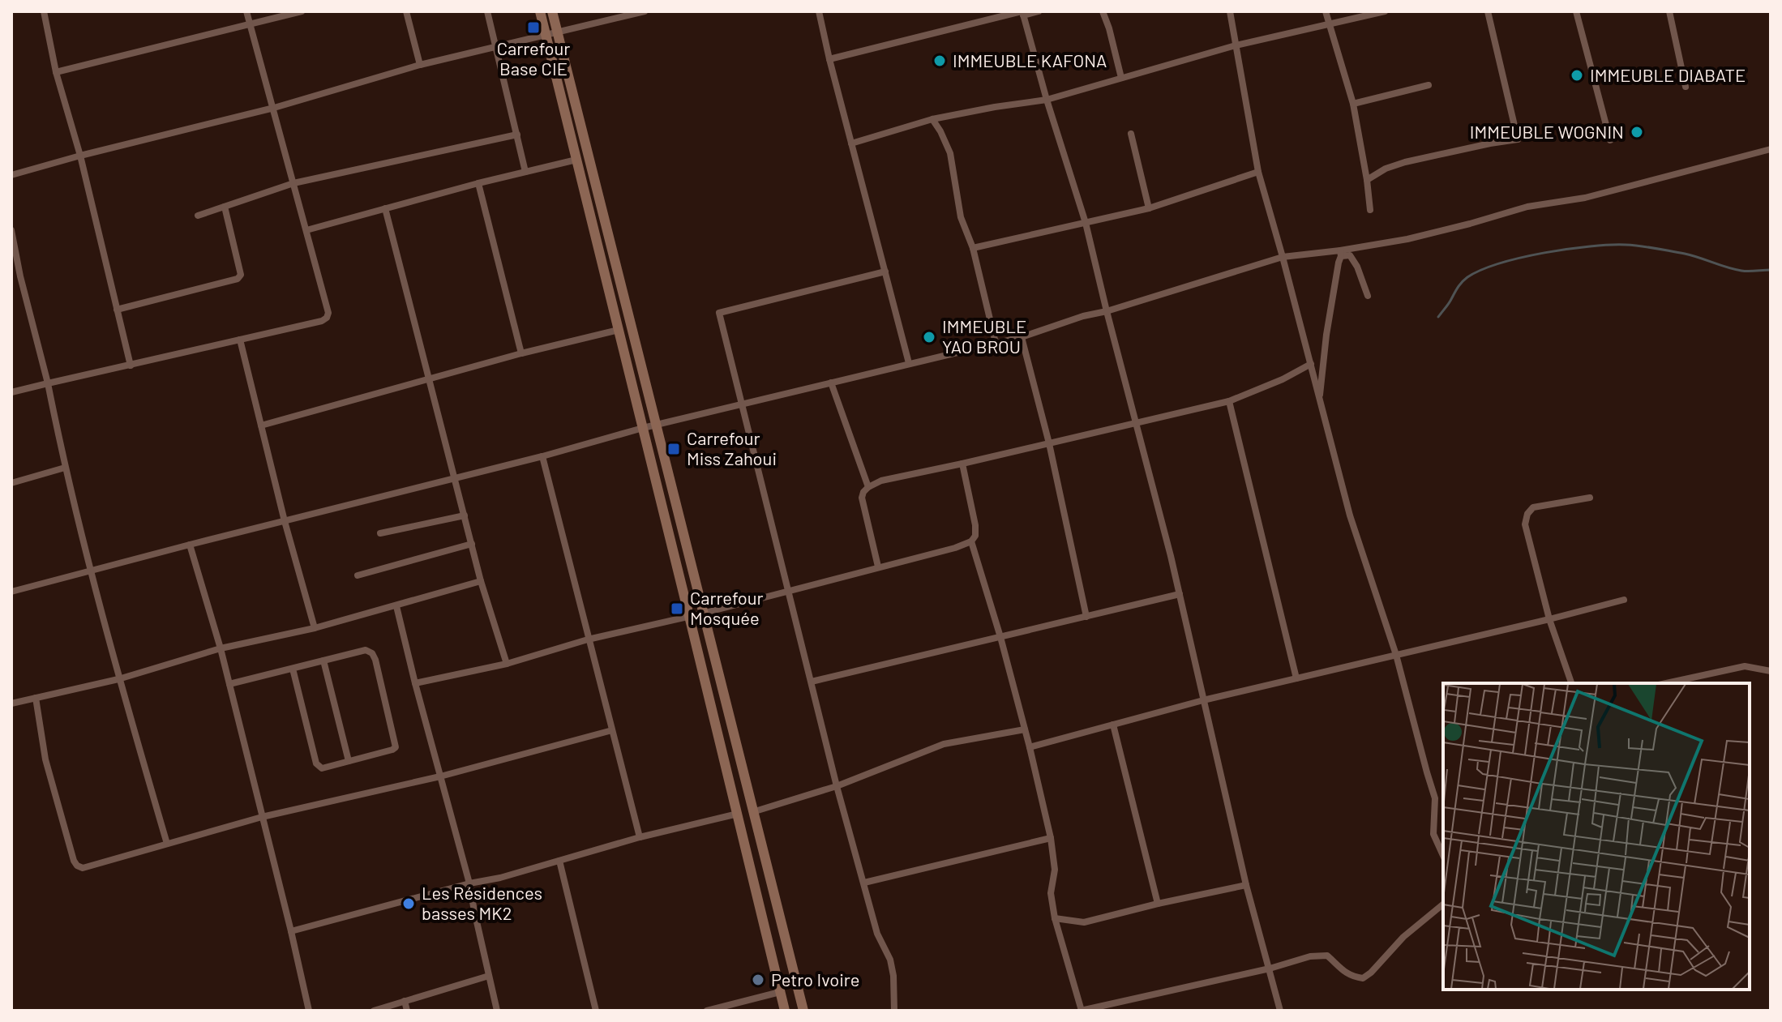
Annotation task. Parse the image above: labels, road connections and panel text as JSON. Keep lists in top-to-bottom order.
{
  "places": {
    "transit": ["Carrefour Base CIE", "Carrefour Miss Zahoui", "Carrefour Mosquée"],
    "other": [
      "IMMEUBLE KAFONA",
      "IMMEUBLE DIABATE",
      "IMMEUBLE WOGNIN",
      "IMMEUBLE YAO BROU",
      "Les Résidences basses MK2",
      "Petro Ivoire"
    ]
  }
}
